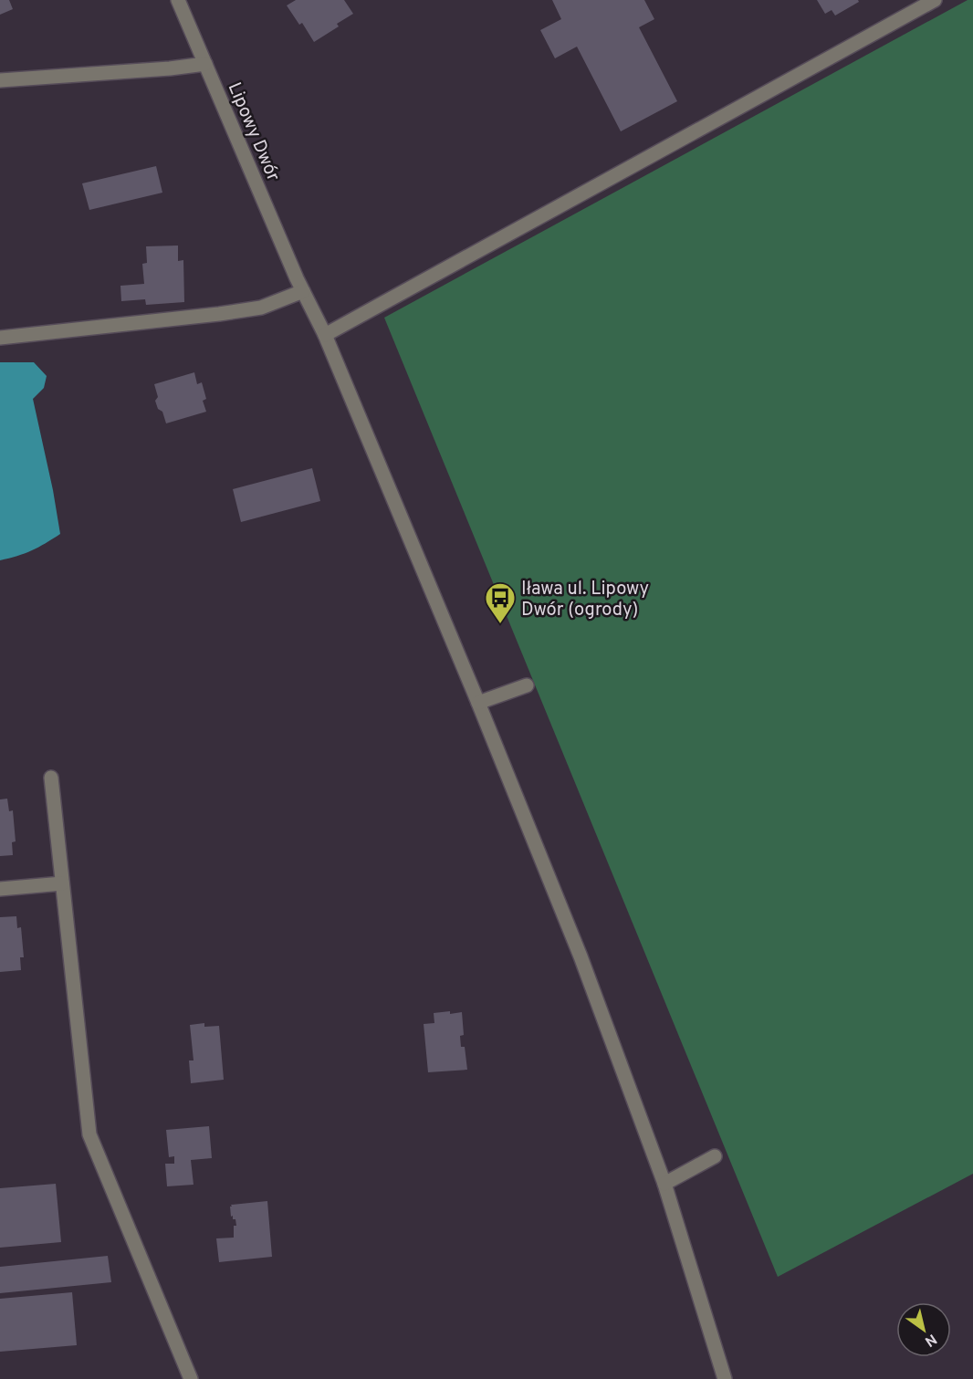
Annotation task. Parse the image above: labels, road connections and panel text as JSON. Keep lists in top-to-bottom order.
{
  "streets": {
    "street": ["Lipowy Dwór"]
  },
  "places": {
    "bus stop": ["Iława ul. Lipowy Dwór (ogrody)"]
  },
  "north": "bottom right"
}
